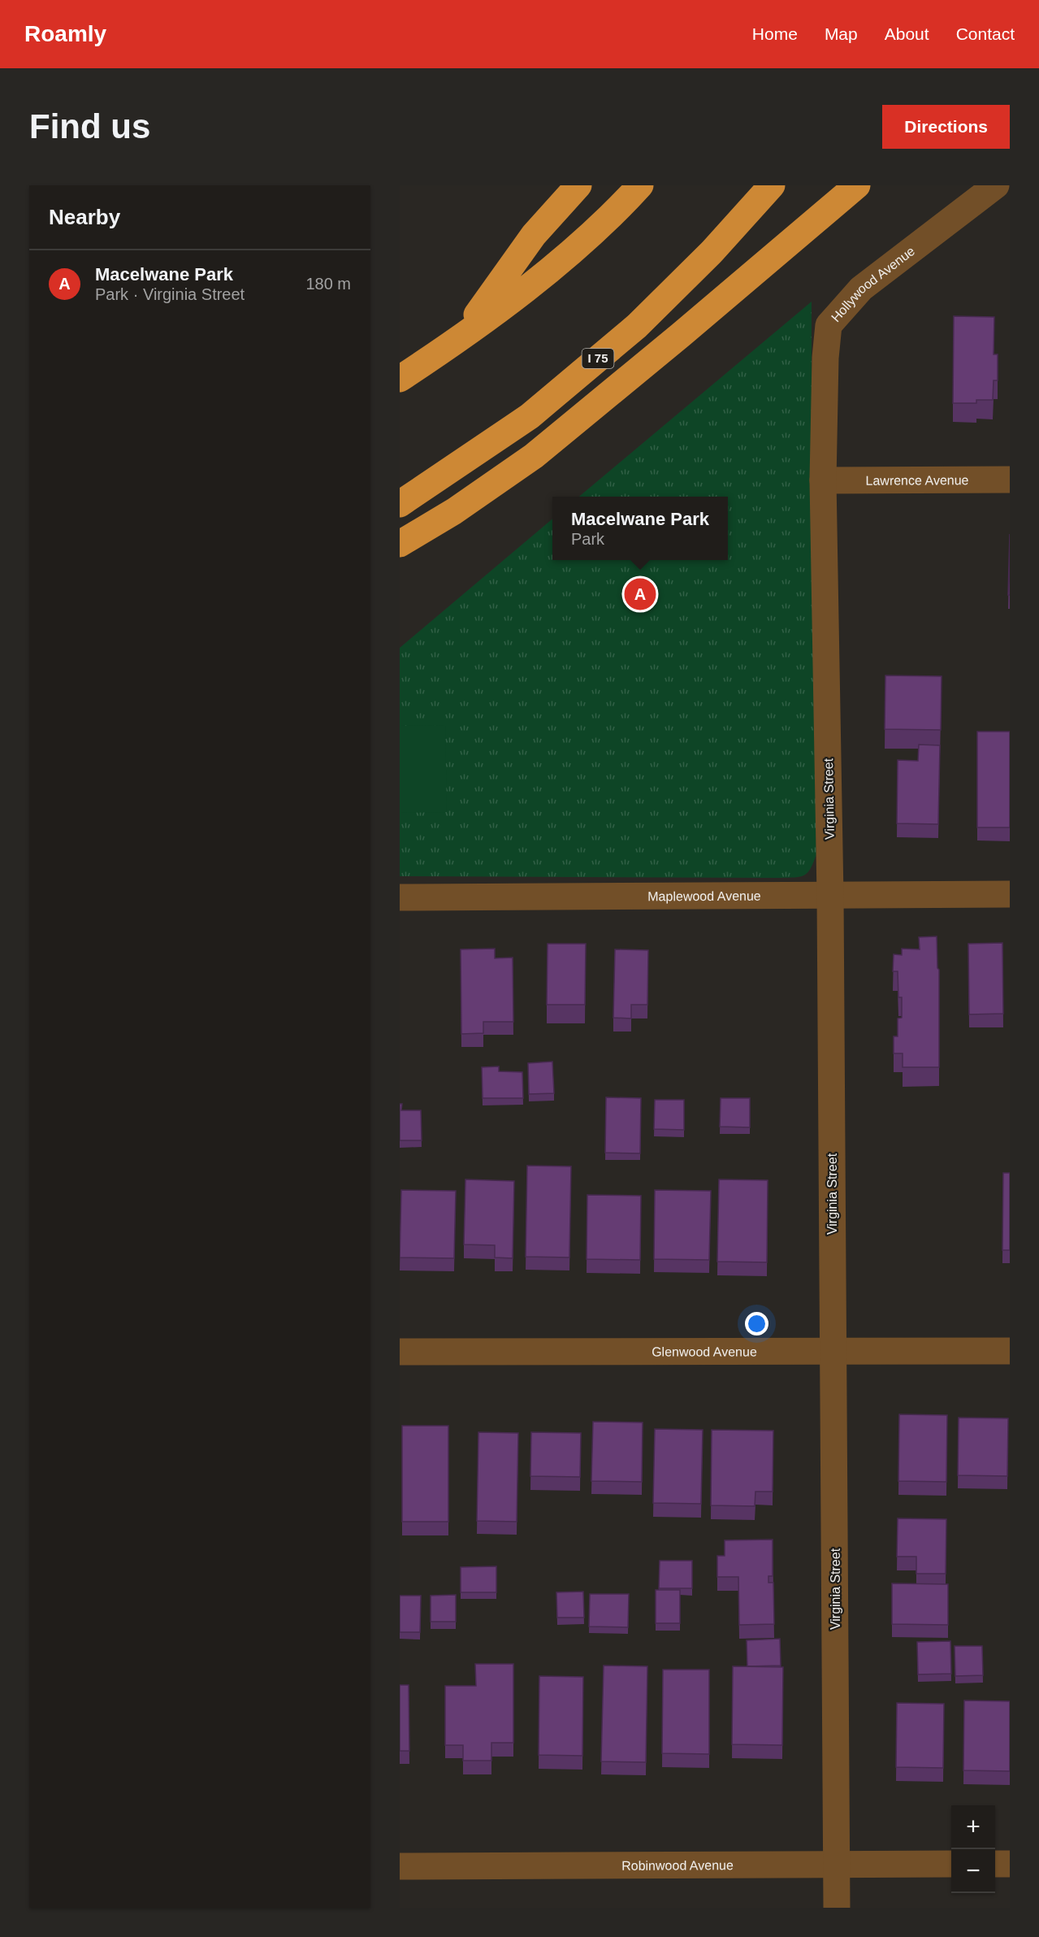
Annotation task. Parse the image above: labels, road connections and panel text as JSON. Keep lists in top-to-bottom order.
{
  "streets": {
    "highway": ["I 75"],
    "street": [
      "Hollywood Avenue",
      "Lawrence Avenue",
      "Virginia Street",
      "Maplewood Avenue",
      "Glenwood Avenue",
      "Robinwood Avenue"
    ]
  },
  "crossings": [
    ["Hollywood Avenue", "Lawrence Avenue"],
    ["Hollywood Avenue", "Virginia Street"],
    ["Lawrence Avenue", "Virginia Street"],
    ["Virginia Street", "Maplewood Avenue"],
    ["Virginia Street", "Glenwood Avenue"],
    ["Virginia Street", "Robinwood Avenue"]
  ],
  "page": {
    "header": "Roamly",
    "nav": [
      "Home",
      "Map",
      "About",
      "Contact"
    ],
    "buttons": "Directions",
    "title": "Find us",
    "heading": "Nearby",
    "list": [
      {
        "mark": "A",
        "name": "Macelwane Park",
        "note": "Park · Virginia Street",
        "value": "180 m"
      }
    ],
    "popup": ["Macelwane Park", "Park"],
    "pins": "A",
    "map_buttons": ["+", "−"]
  }
}
